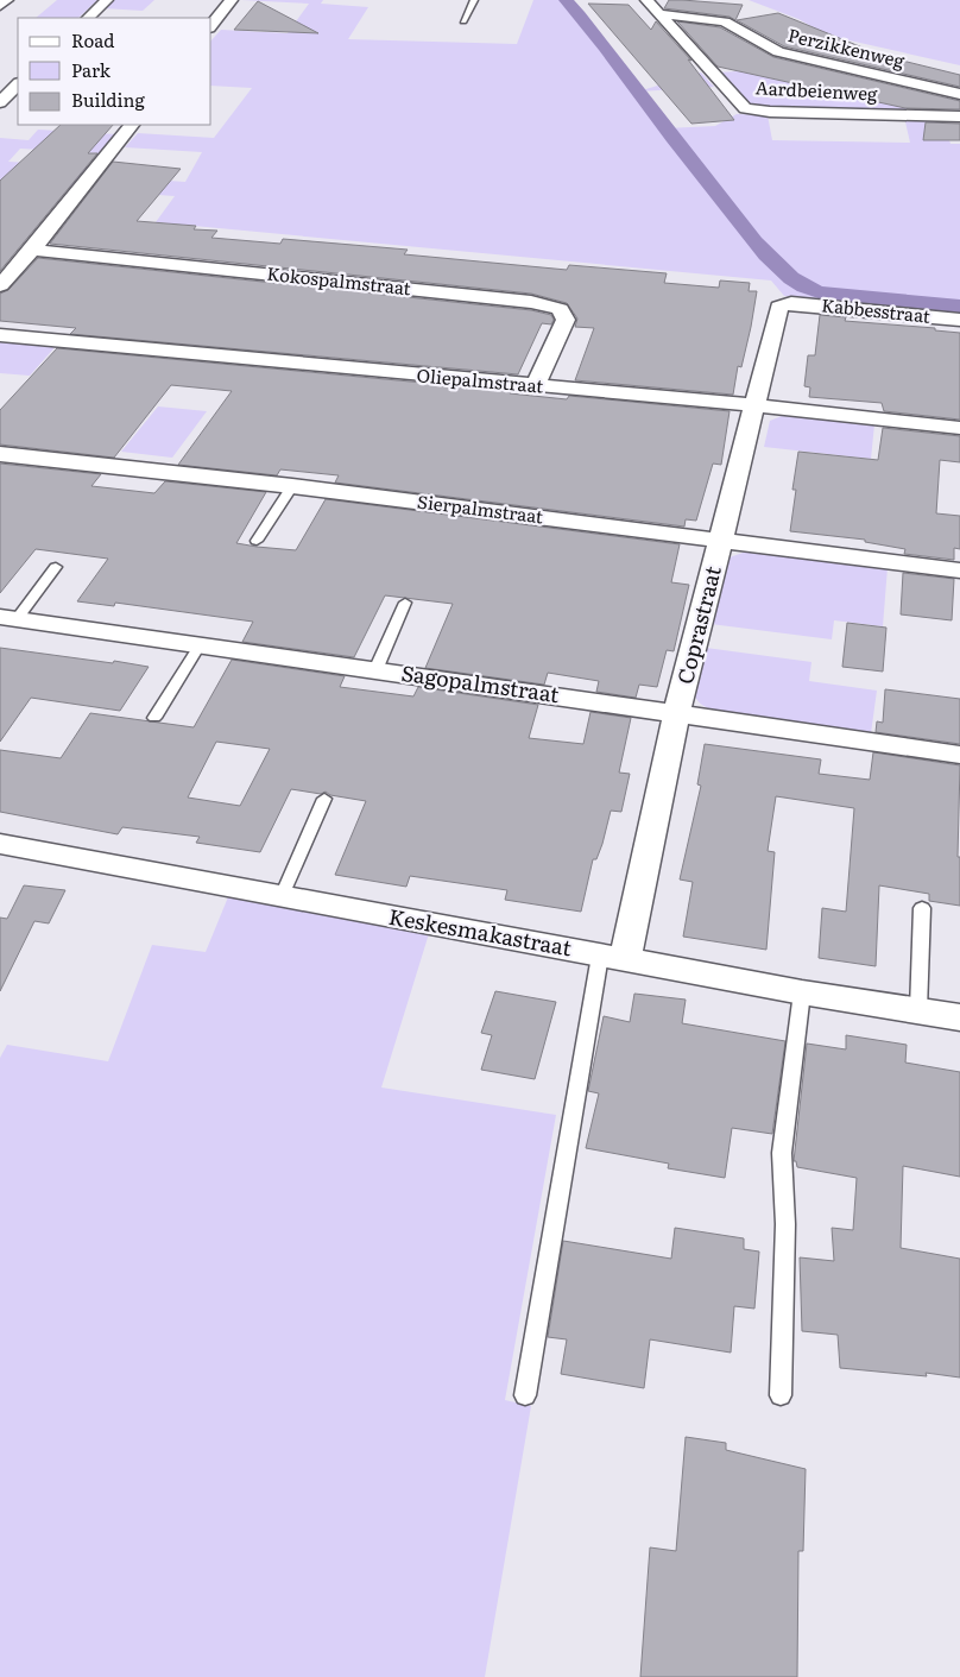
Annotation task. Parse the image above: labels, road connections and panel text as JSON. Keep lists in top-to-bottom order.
{
  "streets": {
    "street": [
      "Perzikkenweg",
      "Aardbeienweg",
      "Kokospalmstraat",
      "Kabbesstraat",
      "Oliepalmstraat",
      "Sierpalmstraat",
      "Coprastraat",
      "Sagopalmstraat",
      "Keskesmakastraat"
    ]
  },
  "crossings": [
    ["Perzikkenweg", "Aardbeienweg"],
    ["Kokospalmstraat", "Oliepalmstraat"],
    ["Kabbesstraat", "Coprastraat"],
    ["Oliepalmstraat", "Coprastraat"],
    ["Sierpalmstraat", "Coprastraat"],
    ["Coprastraat", "Sagopalmstraat"],
    ["Coprastraat", "Keskesmakastraat"]
  ],
  "legend": ["Road", "Park", "Building"]
}
